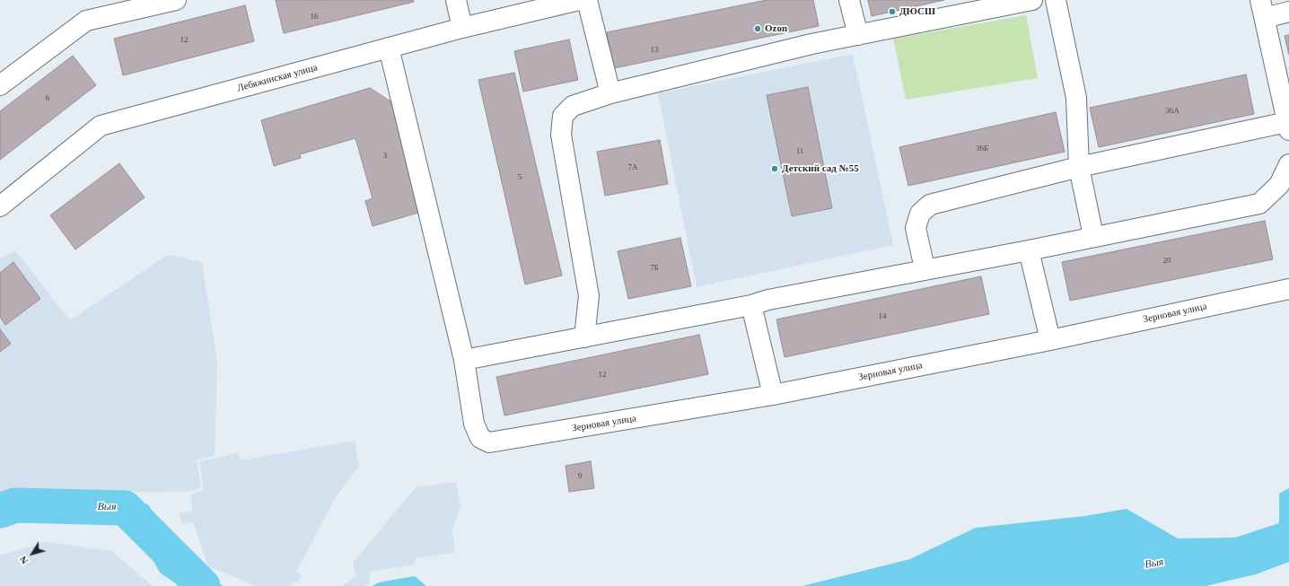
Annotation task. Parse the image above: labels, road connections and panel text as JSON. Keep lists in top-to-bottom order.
{
  "streets": {
    "street": ["Лебяжинская улица", "Зерновая улица"]
  },
  "water": ["Выя"],
  "places": ["ДЮСШ", "Ozon", "Детский сад №55"],
  "house_numbers": [
    "16",
    "12",
    "13",
    "6",
    "36А",
    "36Б",
    "11",
    "3",
    "7А",
    "5",
    "20",
    "7Б",
    "14",
    "12",
    "9"
  ],
  "north": "bottom left"
}
